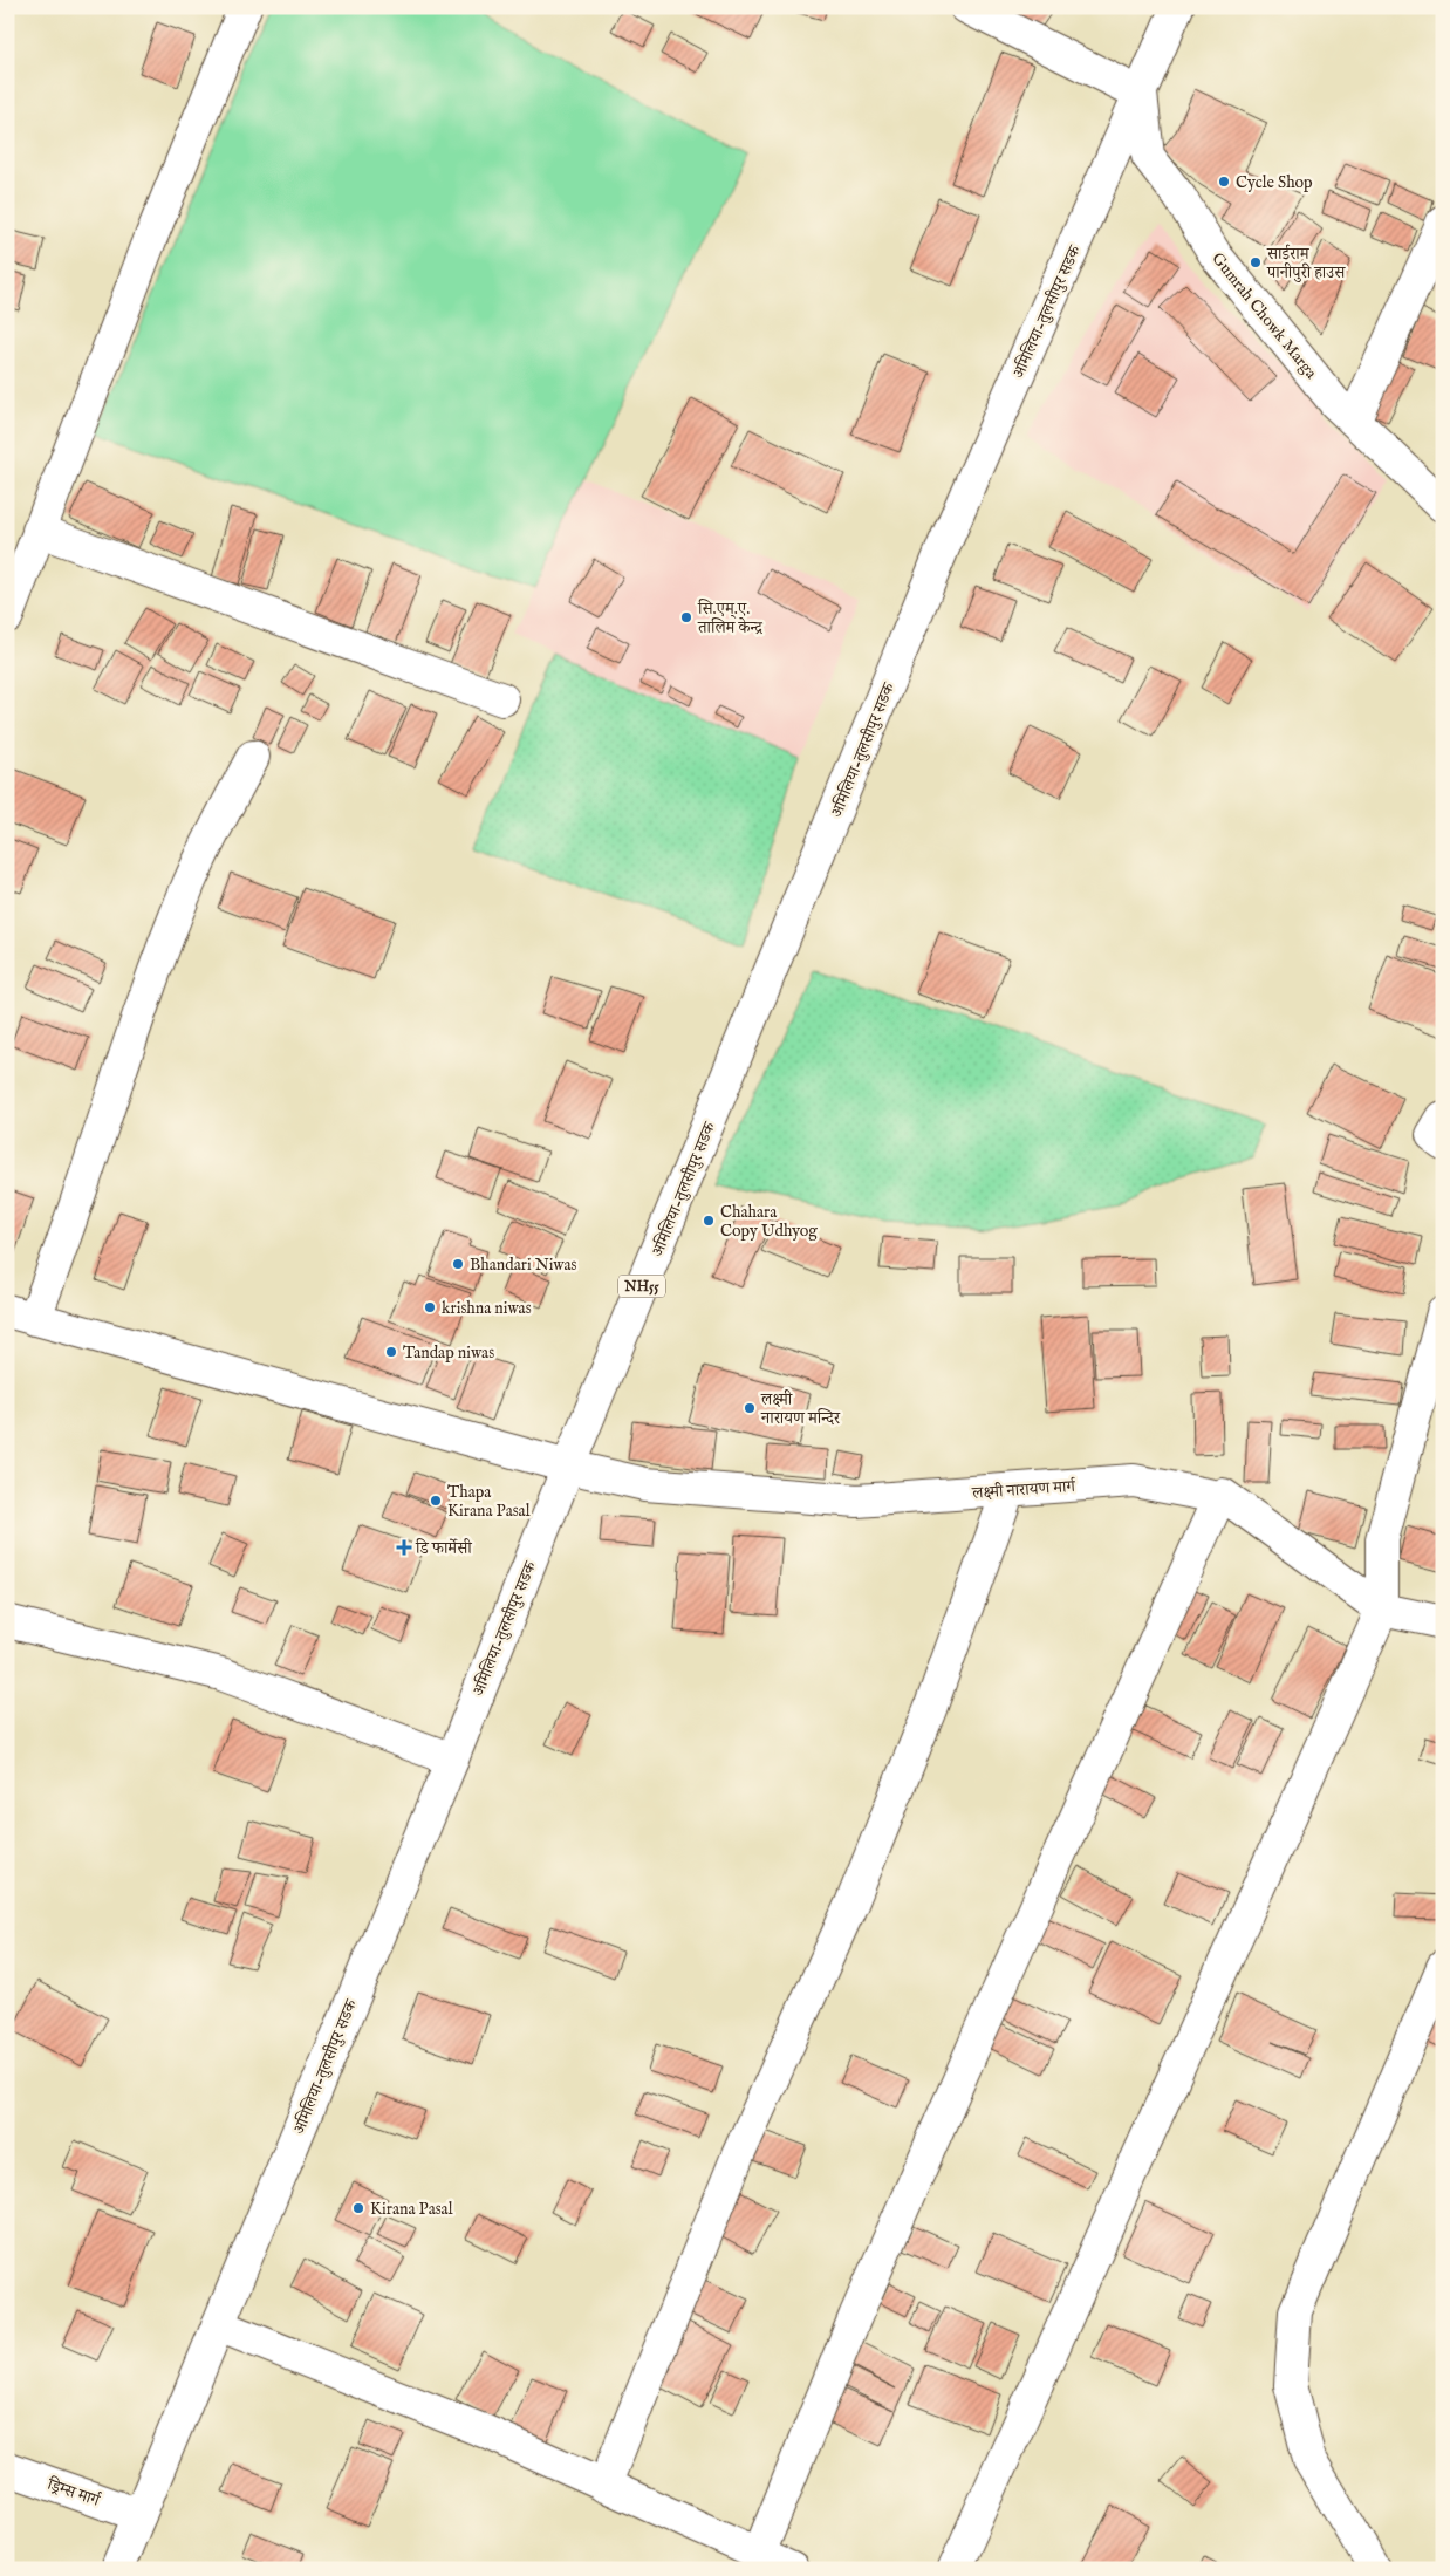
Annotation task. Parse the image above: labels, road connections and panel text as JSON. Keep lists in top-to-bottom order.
{
  "streets": {
    "street": [
      "अमिलिया-तुलसीपुर सडक",
      "Gumrah Chowk Marga",
      "NH55",
      "लक्ष्मी नारायण मार्ग",
      "ड्रिम्स मार्ग"
    ]
  },
  "crossings": [
    ["अमिलिया-तुलसीपुर सडक", "Gumrah Chowk Marga"],
    ["अमिलिया-तुलसीपुर सडक", "लक्ष्मी नारायण मार्ग"],
    ["अमिलिया-तुलसीपुर सडक", "ड्रिम्स मार्ग"]
  ],
  "places": {
    "other": [
      "Cycle Shop",
      "साईराम पानीपुरी हाउस",
      "सि.एम्.ए. तालिम केन्द्र",
      "Chahara Copy Udhyog",
      "Bhandari Niwas",
      "krishna niwas",
      "Tandap niwas",
      "लक्ष्मी नारायण मन्दिर",
      "Thapa Kirana Pasal",
      "Kirana Pasal"
    ],
    "health": ["डि फार्मेसी"]
  }
}
